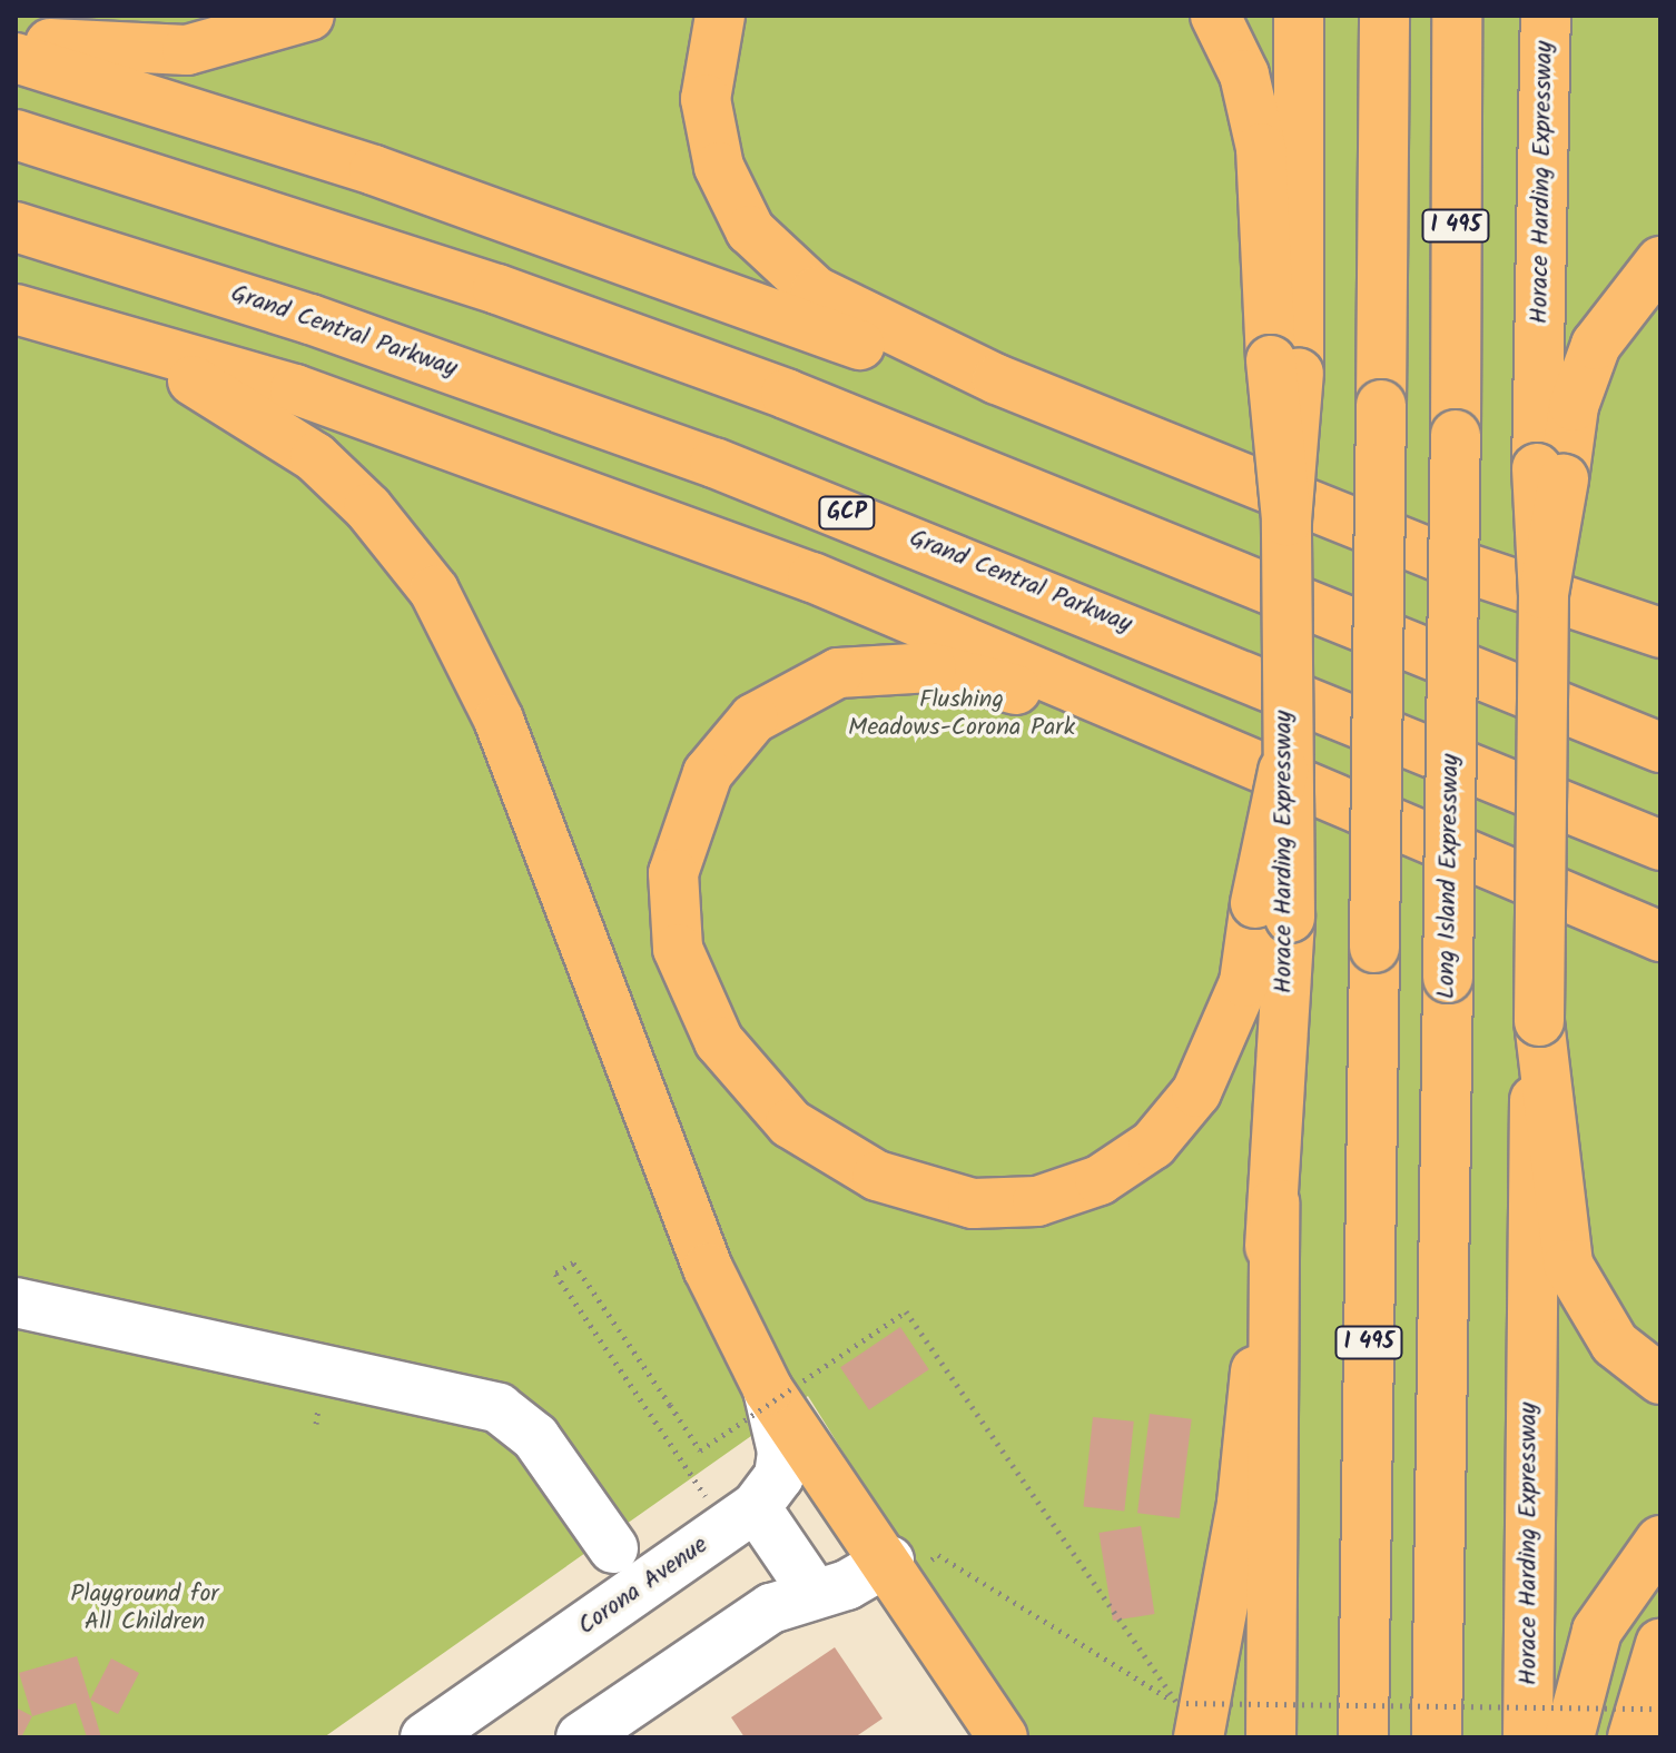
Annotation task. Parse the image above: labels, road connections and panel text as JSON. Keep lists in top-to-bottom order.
{
  "streets": {
    "main road": [
      "Horace Harding Expressway",
      "I 495",
      "Grand Central Parkway",
      "GCP",
      "Long Island Expressway"
    ],
    "street": ["Corona Avenue"]
  },
  "parks": ["Flushing Meadows-Corona Park", "Playground for All Children"]
}
